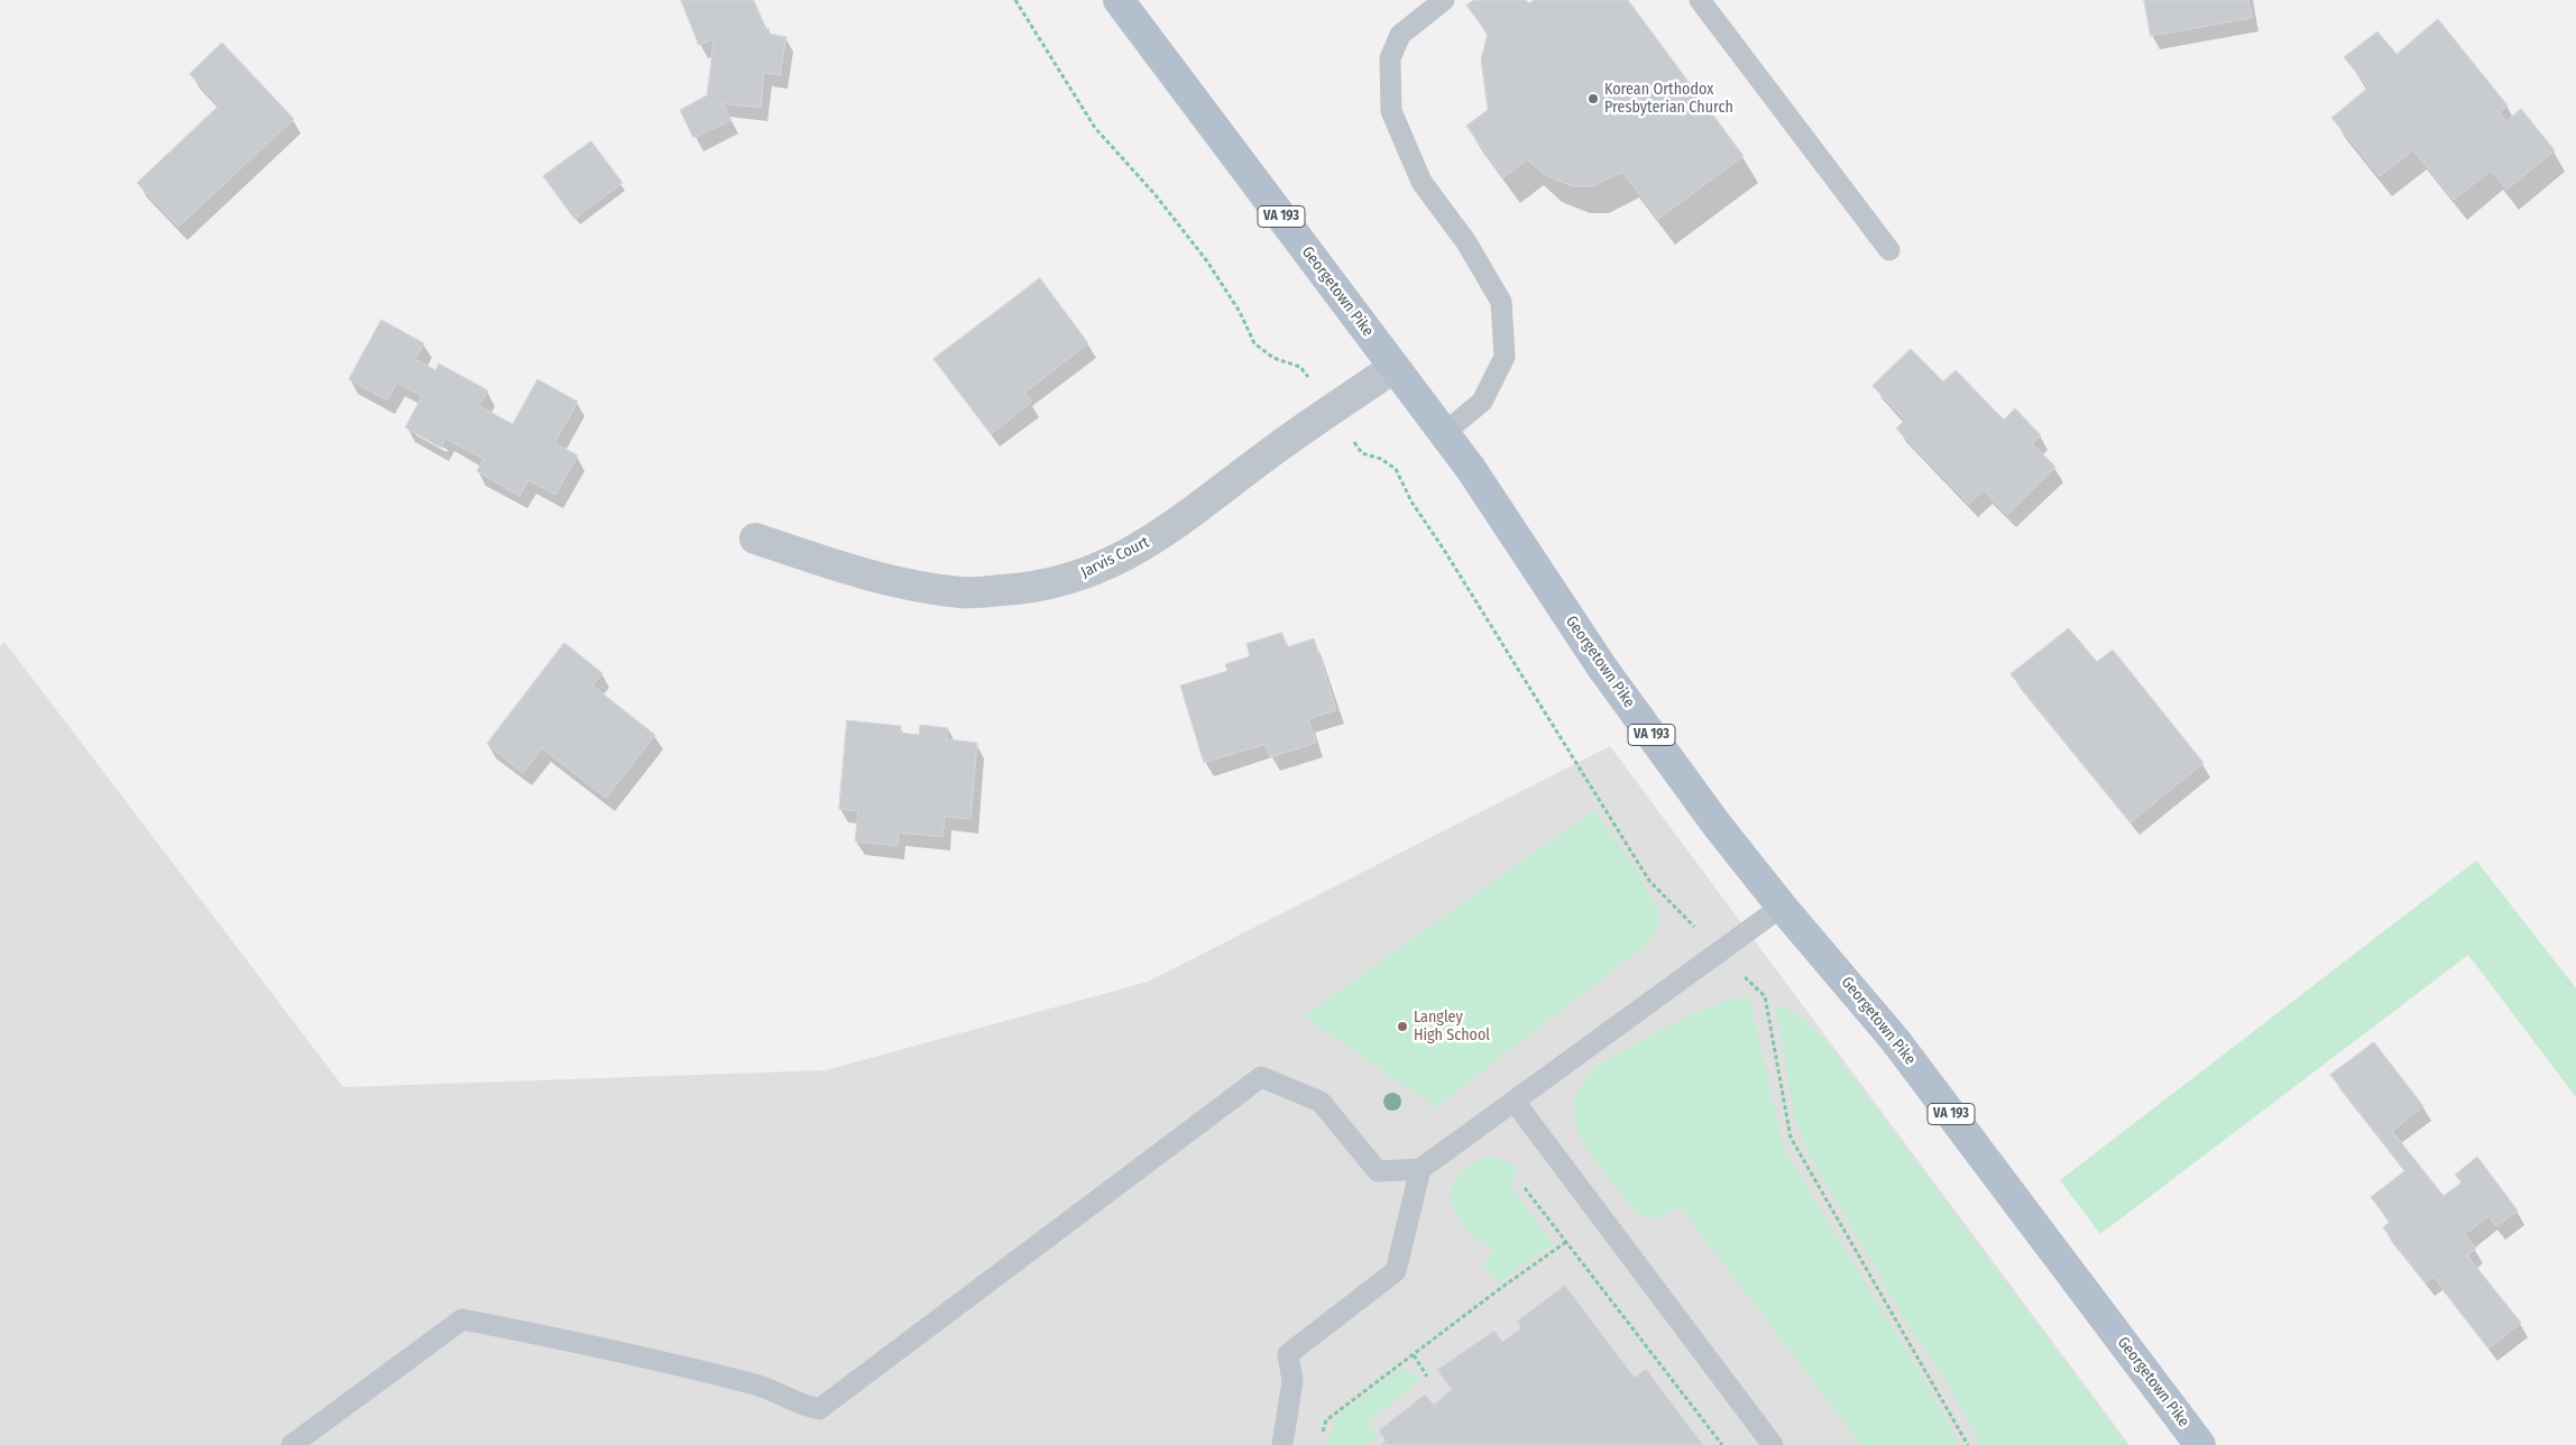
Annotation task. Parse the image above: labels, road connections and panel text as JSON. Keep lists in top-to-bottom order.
{
  "streets": {
    "main road": ["VA 193", "Georgetown Pike"],
    "street": ["Jarvis Court"]
  },
  "crossings": [
    ["Georgetown Pike", "Jarvis Court"]
  ],
  "places": ["Korean Orthodox Presbyterian Church", "Langley High School"]
}
